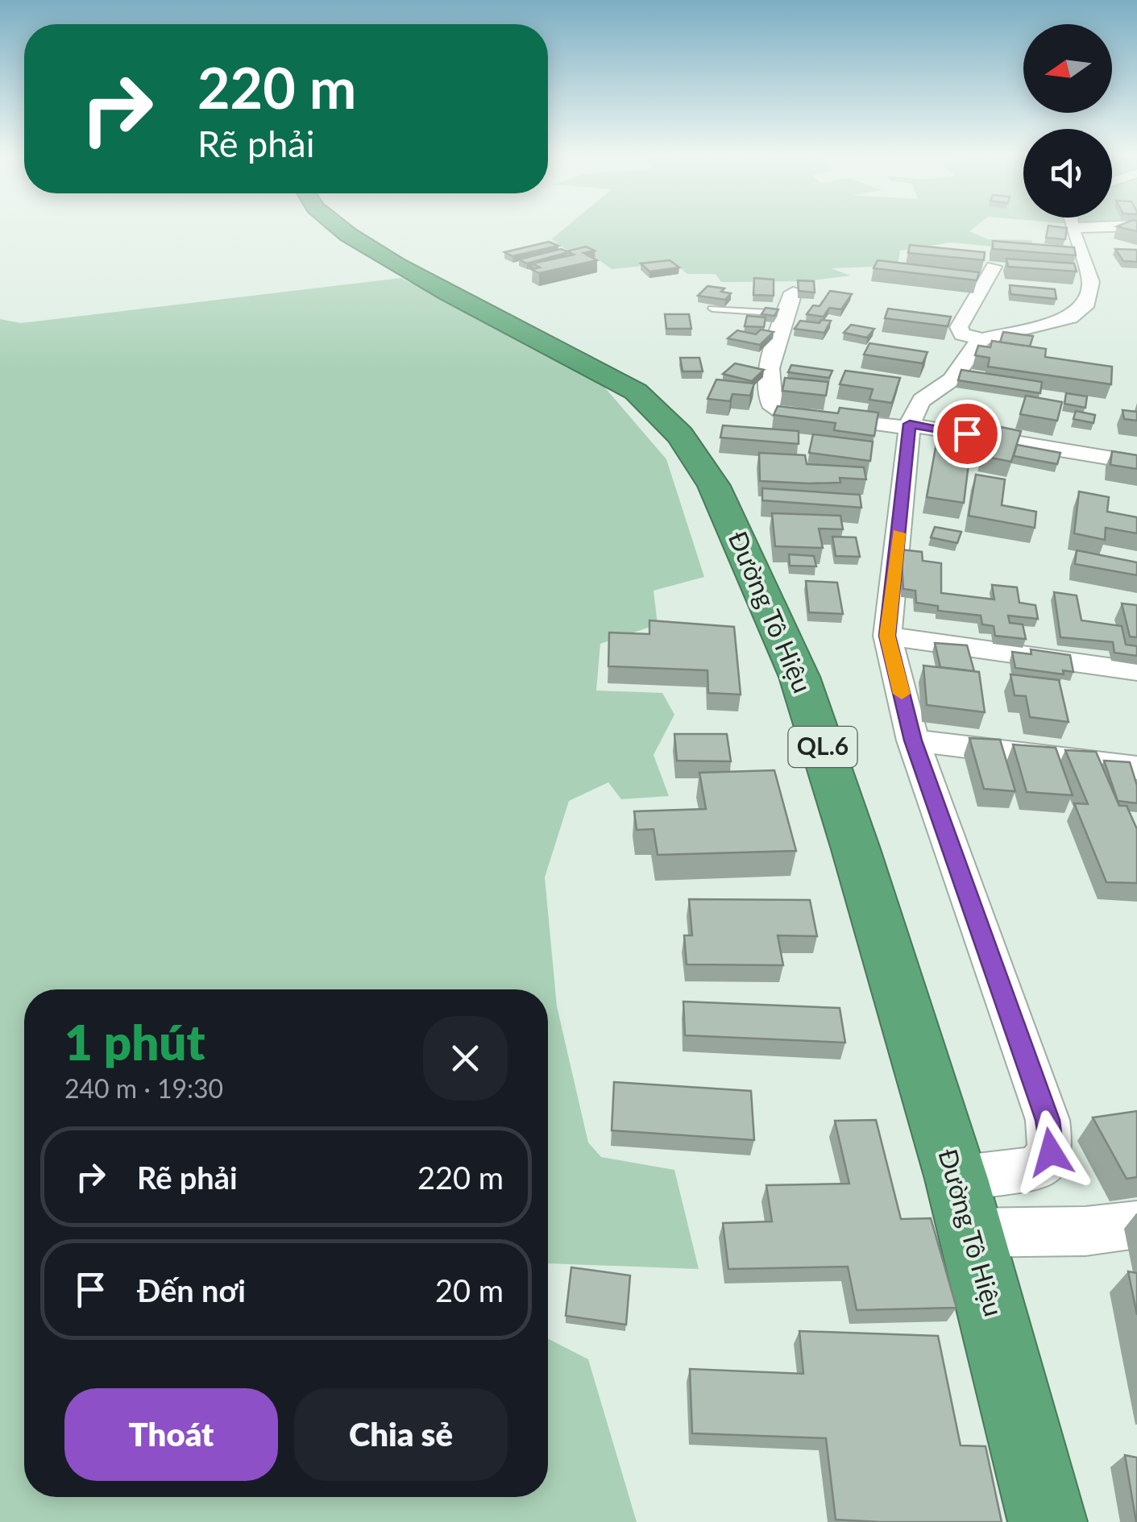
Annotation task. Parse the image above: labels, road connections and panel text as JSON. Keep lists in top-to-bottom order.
{
  "streets": {
    "highway": ["Đường Tô Hiệu", "QL.6"]
  },
  "north": "left",
  "page": {
    "turn": ["220 m", "Rẽ phải"],
    "heading": ["1 phút", "240 m · 19:30"],
    "list": [
      {
        "name": "Rẽ phải",
        "value": "220 m"
      },
      {
        "name": "Đến nơi",
        "value": "20 m"
      }
    ],
    "buttons": ["Thoát", "Chia sẻ"]
  }
}
